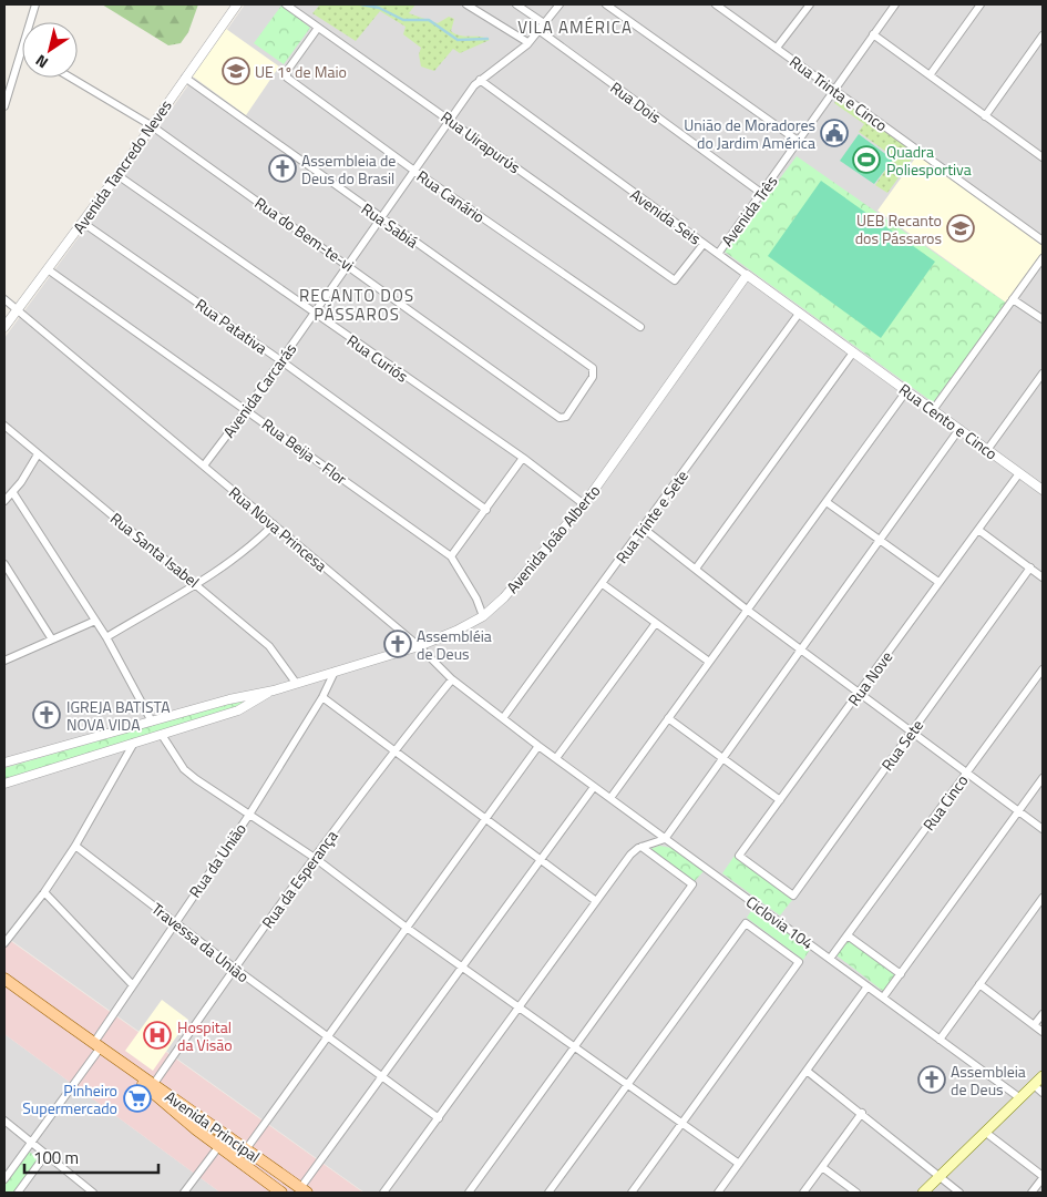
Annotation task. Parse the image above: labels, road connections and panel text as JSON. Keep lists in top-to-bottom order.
{
  "streets": {
    "main road": ["Avenida Principal"],
    "street": [
      "Rua Trinta e Cinco",
      "Rua Dois",
      "Rua Uirapurύs",
      "Avenida Tancredo Neves",
      "Rua Canário",
      "Avenida Três",
      "Avenida Seis",
      "Rua Sabiá",
      "Rua do Bem-te-vi",
      "Rua Patativa",
      "Rua Curiós",
      "Avenida Carcarás",
      "Rua Cento e Cinco",
      "Rua Beija - Flor",
      "Rua Trinte e Sete",
      "Rua Nova Princesa",
      "Avenida João Alberto",
      "Rua Santa Isabel",
      "Rua Nove",
      "Rua Sete",
      "Rua Cinco",
      "Rua da União",
      "Rua da Esperança",
      "Ciclovia 104",
      "Travessa da União"
    ]
  },
  "crossings": [
    ["Rua Trinta e Cinco", "Avenida Três"],
    ["Rua Dois", "Avenida Três"],
    ["Rua Dois", "Avenida Carcarás"],
    ["Rua Uirapurύs", "Rua Canário"],
    ["Rua Uirapurύs", "Avenida Seis"],
    ["Rua Uirapurύs", "Avenida Carcarás"],
    ["Avenida Tancredo Neves", "Rua Sabiá"],
    ["Avenida Tancredo Neves", "Rua do Bem-te-vi"],
    ["Avenida Tancredo Neves", "Rua Patativa"],
    ["Avenida Tancredo Neves", "Rua Curiós"],
    ["Avenida Tancredo Neves", "Rua Beija - Flor"],
    ["Avenida Tancredo Neves", "Rua Nova Princesa"],
    ["Rua Canário", "Avenida Carcarás"],
    ["Avenida Três", "Avenida Seis"],
    ["Avenida Seis", "Avenida Carcarás"],
    ["Avenida Seis", "Rua Cento e Cinco"],
    ["Avenida Seis", "Rua Trinte e Sete"],
    ["Avenida Seis", "Avenida João Alberto"],
    ["Rua Sabiá", "Rua do Bem-te-vi"],
    ["Rua Sabiá", "Avenida Carcarás"],
    ["Rua do Bem-te-vi", "Avenida Carcarás"],
    ["Rua Patativa", "Avenida Carcarás"],
    ["Rua Curiós", "Avenida Carcarás"],
    ["Rua Curiós", "Avenida João Alberto"],
    ["Avenida Carcarás", "Rua Beija - Flor"],
    ["Avenida Carcarás", "Rua Nova Princesa"],
    ["Rua Cento e Cinco", "Rua Nove"],
    ["Rua Beija - Flor", "Avenida João Alberto"],
    ["Rua Trinte e Sete", "Rua Nova Princesa"],
    ["Rua Nova Princesa", "Avenida João Alberto"],
    ["Rua Nova Princesa", "Rua da Esperança"],
    ["Rua Nova Princesa", "Ciclovia 104"],
    ["Avenida João Alberto", "Rua Santa Isabel"],
    ["Avenida João Alberto", "Rua da União"],
    ["Rua Nove", "Rua Sete"],
    ["Rua Cinco", "Ciclovia 104"],
    ["Rua da União", "Travessa da União"],
    ["Rua da União", "Avenida Principal"],
    ["Rua da Esperança", "Travessa da União"],
    ["Rua da Esperança", "Avenida Principal"]
  ],
  "districts": ["VILA AMÉRICA", "RECANTO DOS PÁSSAROS"],
  "places": {
    "school or university": ["UE 1º de Maio", "UEB Recanto dos Pássaros"],
    "public building": ["União de Moradores do Jardim América"],
    "sports": ["Quadra Poliesportiva"],
    "church": [
      "Assembleia de Deus do Brasil",
      "Assembléia de Deus",
      "IGREJA BATISTA NOVA VIDA",
      "Assembleia de Deus"
    ],
    "hospital": ["Hospital da Visão"],
    "supermarket": ["Pinheiro Supermercado"]
  },
  "scale_bar": "100 m",
  "north": "bottom left"
}
